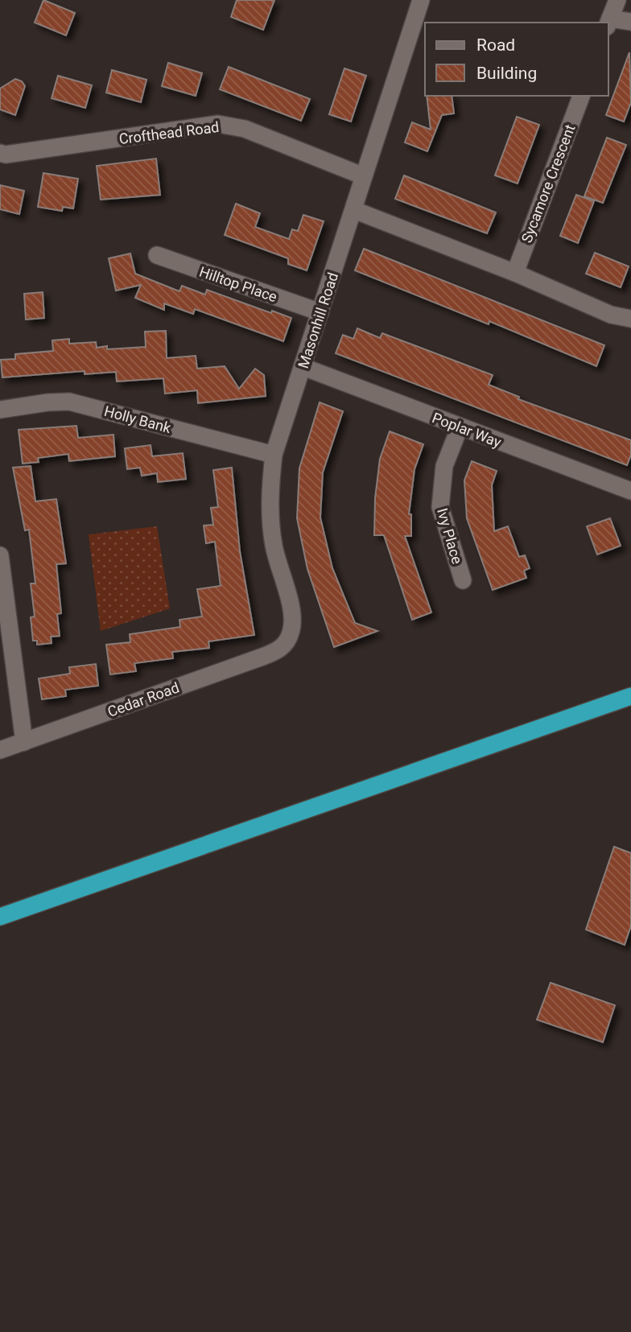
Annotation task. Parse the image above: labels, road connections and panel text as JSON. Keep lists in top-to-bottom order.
{
  "streets": {
    "street": [
      "Crofthead Road",
      "Sycamore Crescent",
      "Hilltop Place",
      "Masonhill Road",
      "Holly Bank",
      "Poplar Way",
      "Ivy Place",
      "Cedar Road"
    ]
  },
  "crossings": [
    ["Crofthead Road", "Masonhill Road"],
    ["Hilltop Place", "Masonhill Road"],
    ["Masonhill Road", "Holly Bank"],
    ["Masonhill Road", "Poplar Way"],
    ["Masonhill Road", "Cedar Road"],
    ["Poplar Way", "Ivy Place"]
  ],
  "legend": ["Road", "Building"]
}
